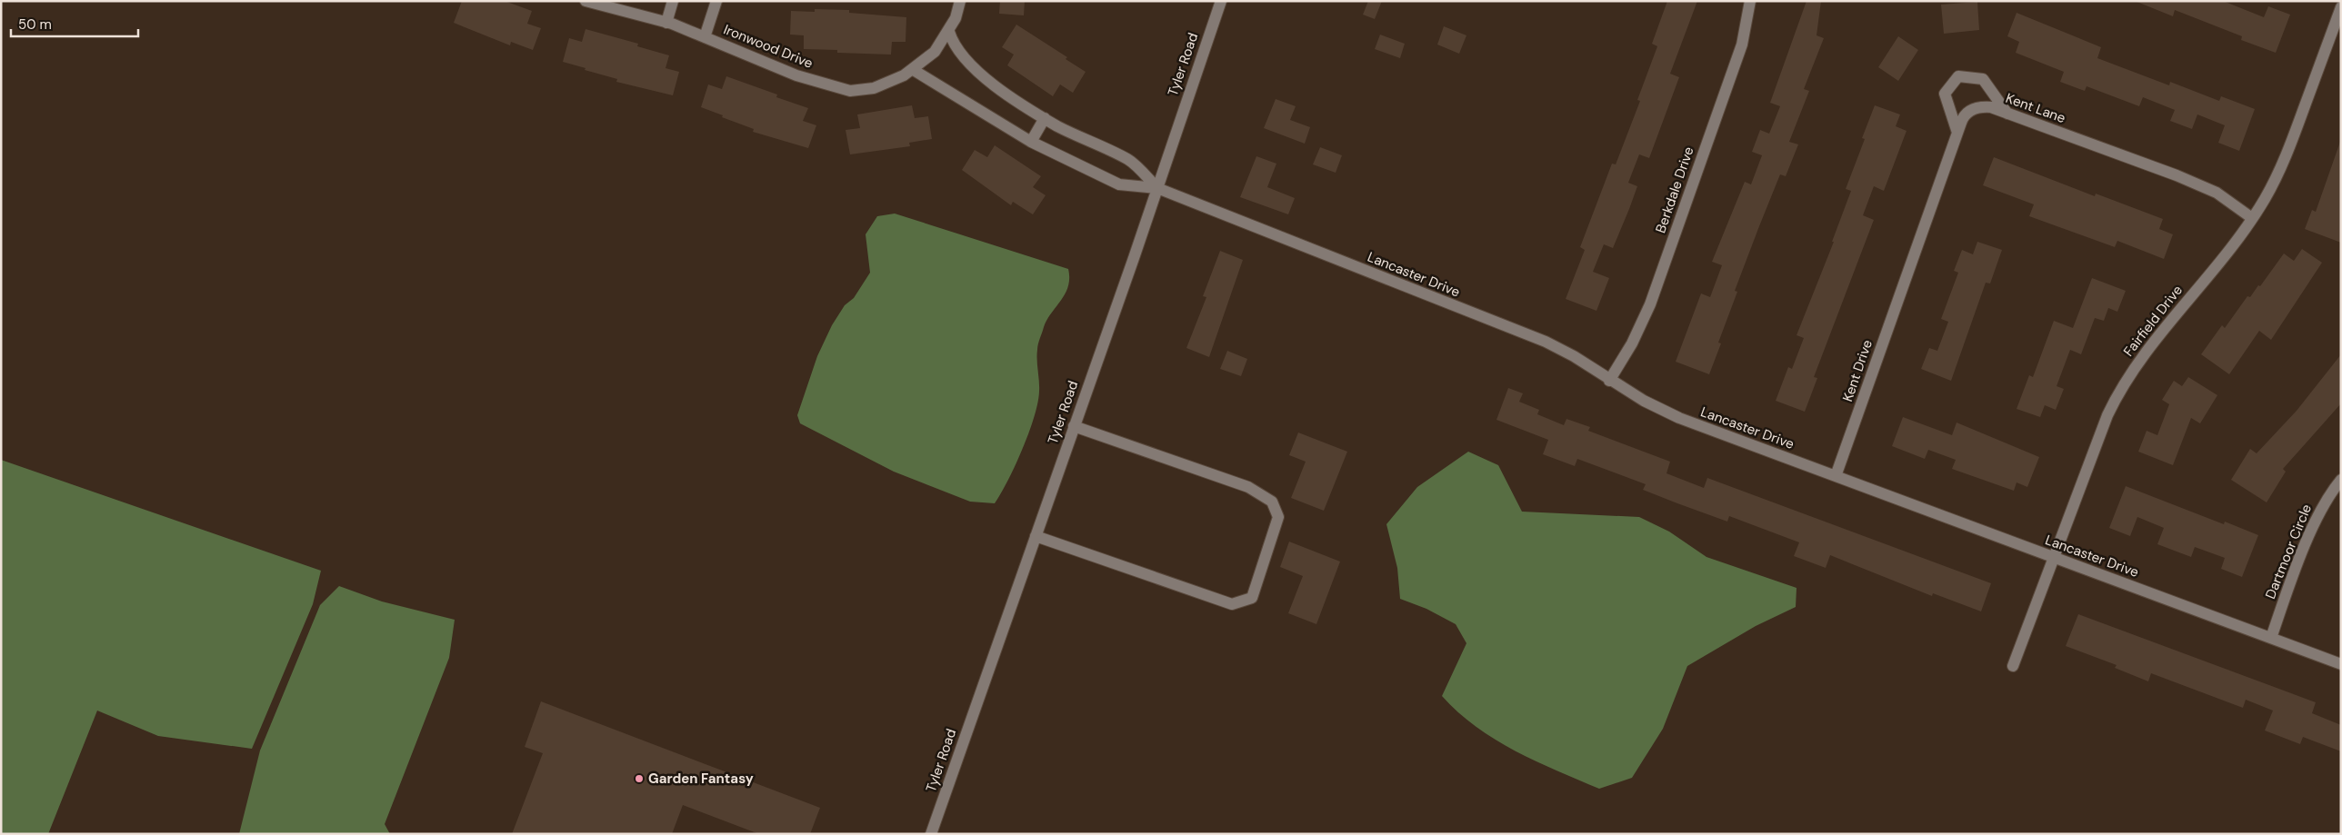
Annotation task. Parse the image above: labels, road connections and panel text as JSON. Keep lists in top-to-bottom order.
{
  "streets": {
    "street": [
      "Ironwood Drive",
      "Tyler Road",
      "Kent Lane",
      "Berkdale Drive",
      "Lancaster Drive",
      "Fairfield Drive",
      "Kent Drive",
      "Dartmoor Circle"
    ]
  },
  "crossings": [
    ["Tyler Road", "Lancaster Drive"],
    ["Kent Lane", "Fairfield Drive"],
    ["Kent Lane", "Kent Drive"],
    ["Berkdale Drive", "Lancaster Drive"],
    ["Lancaster Drive", "Fairfield Drive"],
    ["Lancaster Drive", "Kent Drive"],
    ["Lancaster Drive", "Dartmoor Circle"]
  ],
  "places": ["Garden Fantasy"],
  "scale_bar": "50 m"
}
